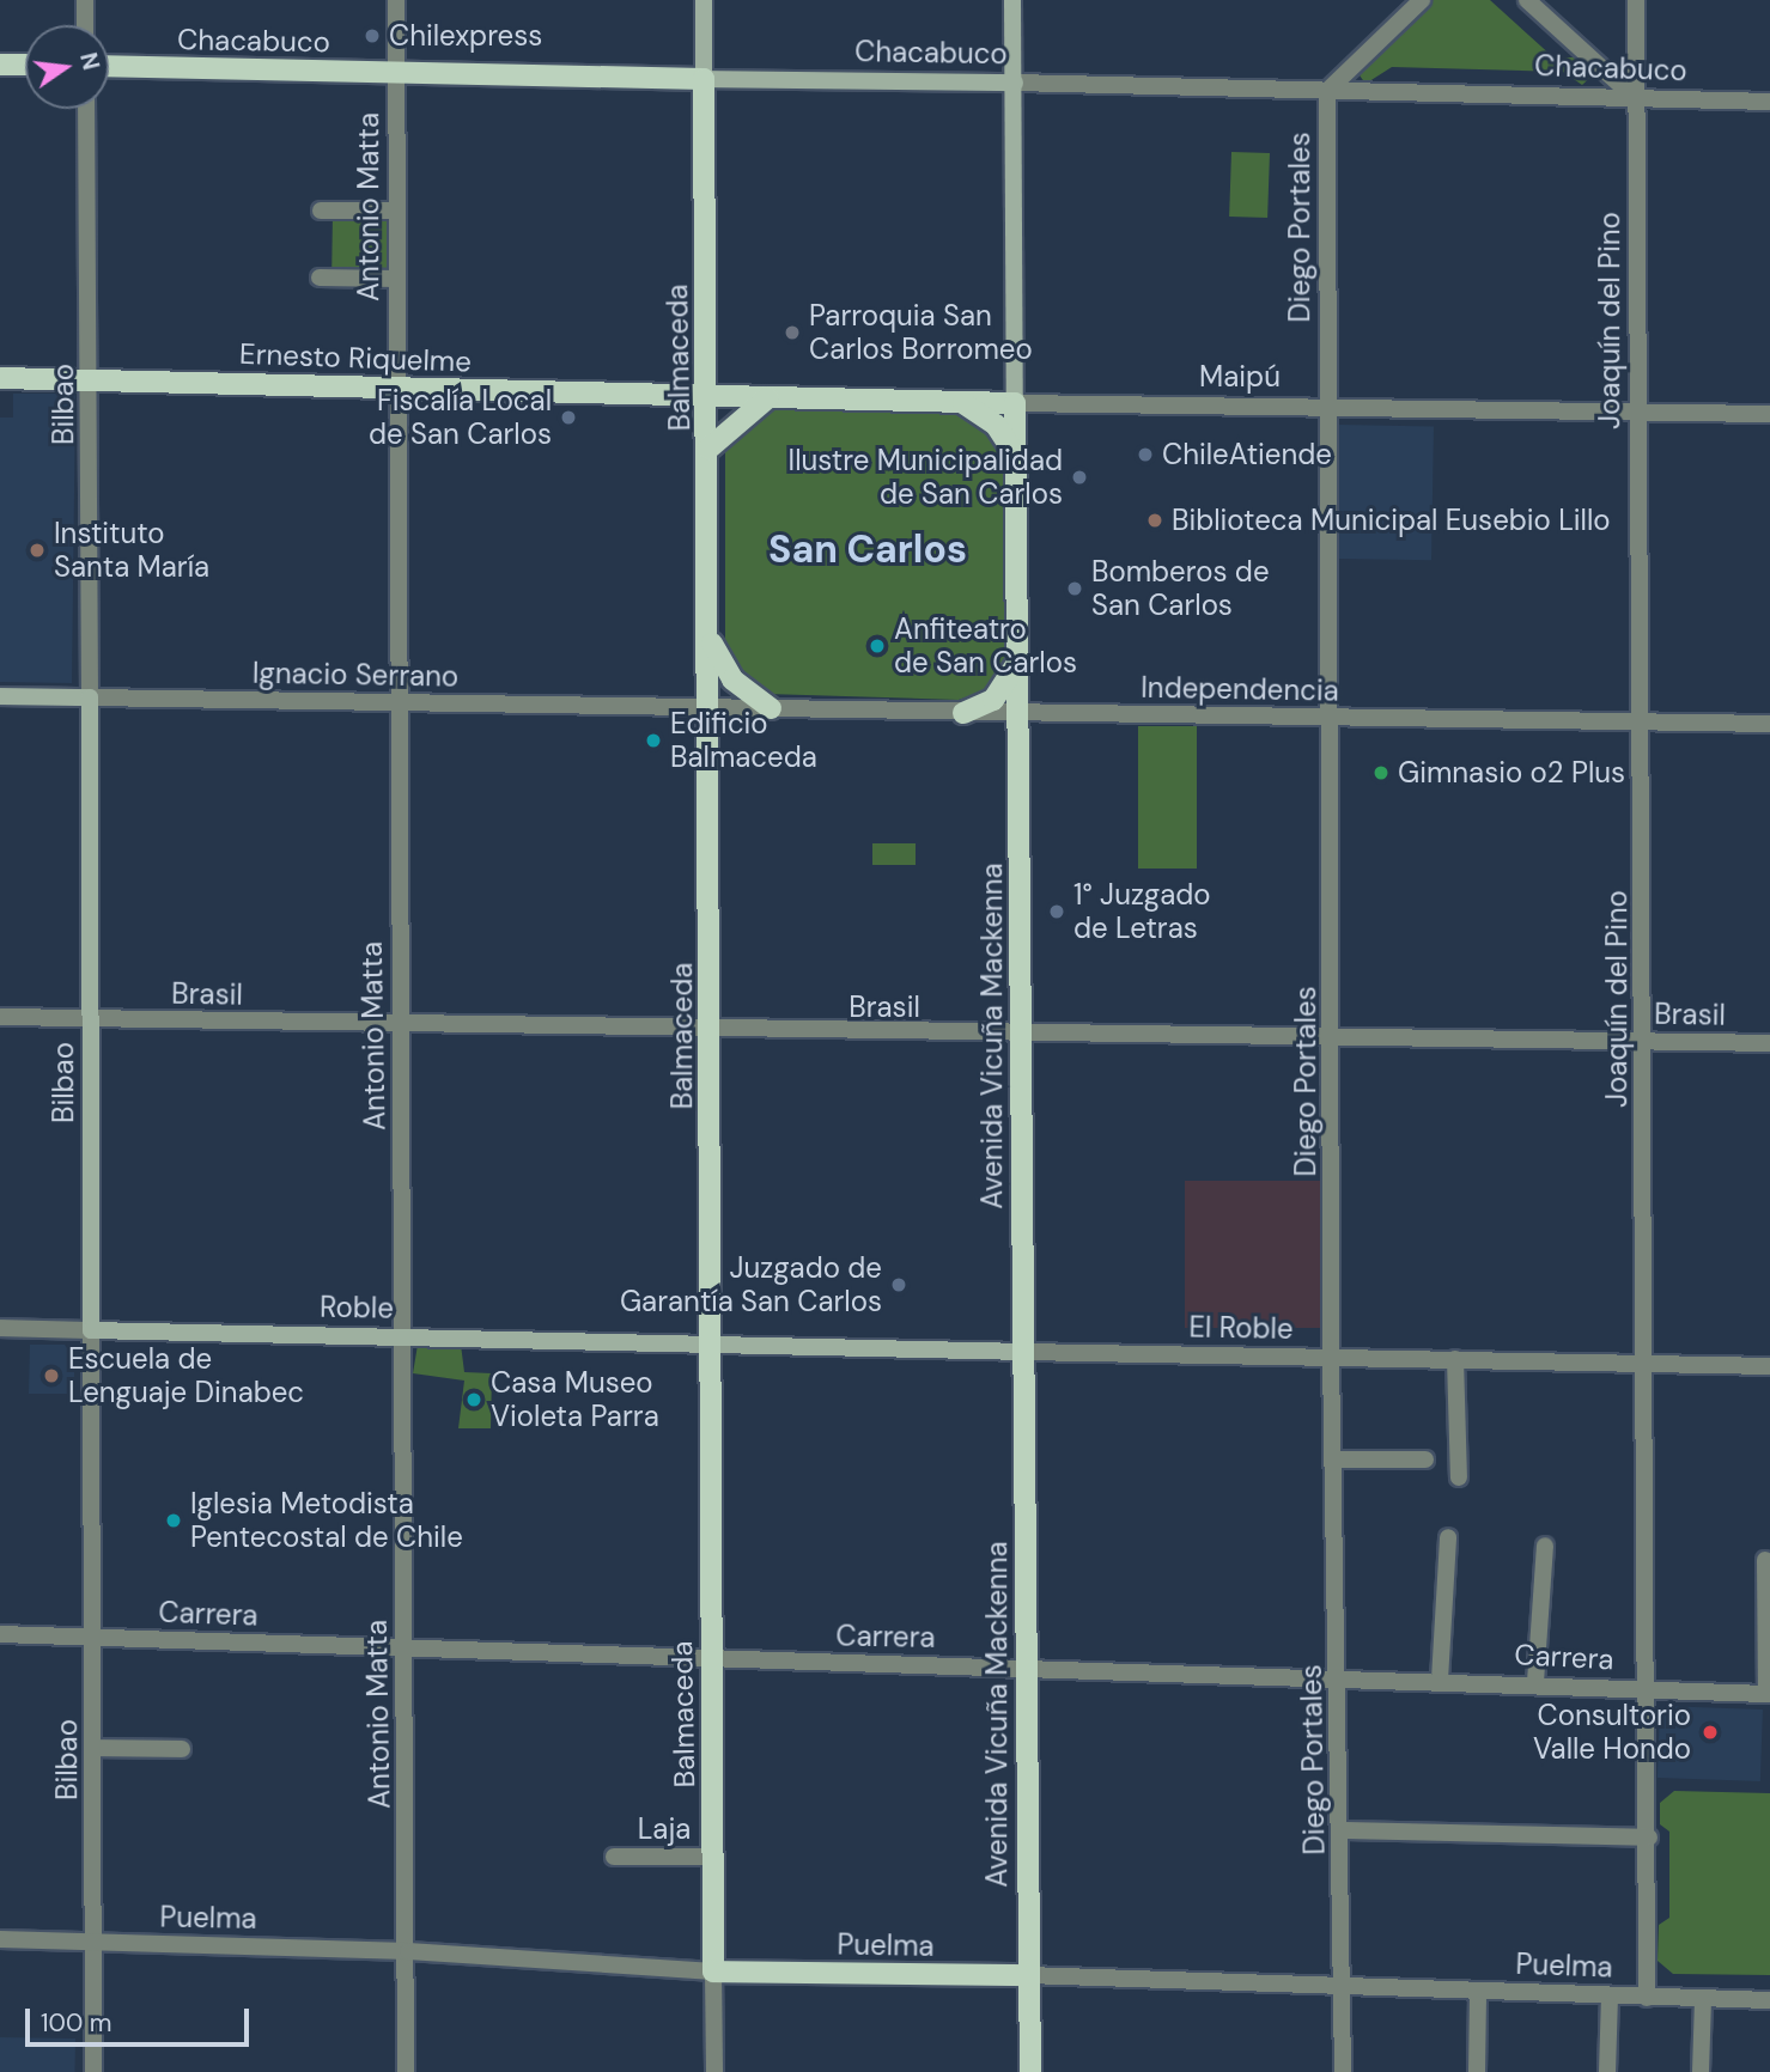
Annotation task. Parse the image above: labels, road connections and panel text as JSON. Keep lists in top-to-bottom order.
{
  "streets": {
    "main road": [
      "Chacabuco",
      "Ernesto Riquelme",
      "Balmaceda",
      "Maipú",
      "Bilbao",
      "Ignacio Serrano",
      "Avenida Vicuña Mackenna",
      "Roble",
      "El Roble",
      "Puelma"
    ],
    "street": [
      "Antonio Matta",
      "Diego Portales",
      "Joaquín del Pino",
      "Independencia",
      "Brasil",
      "Carrera",
      "Laja"
    ]
  },
  "crossings": [
    ["Chacabuco", "Antonio Matta"],
    ["Chacabuco", "Diego Portales"],
    ["Chacabuco", "Joaquín del Pino"],
    ["Chacabuco", "Balmaceda"],
    ["Chacabuco", "Avenida Vicuña Mackenna"],
    ["Antonio Matta", "Ernesto Riquelme"],
    ["Antonio Matta", "Ignacio Serrano"],
    ["Antonio Matta", "Brasil"],
    ["Antonio Matta", "Roble"],
    ["Antonio Matta", "Carrera"],
    ["Antonio Matta", "Puelma"],
    ["Diego Portales", "Maipú"],
    ["Diego Portales", "Independencia"],
    ["Diego Portales", "Brasil"],
    ["Diego Portales", "El Roble"],
    ["Diego Portales", "Carrera"],
    ["Diego Portales", "Puelma"],
    ["Joaquín del Pino", "Maipú"],
    ["Joaquín del Pino", "Independencia"],
    ["Joaquín del Pino", "Brasil"],
    ["Joaquín del Pino", "El Roble"],
    ["Joaquín del Pino", "Carrera"],
    ["Joaquín del Pino", "Puelma"],
    ["Ernesto Riquelme", "Balmaceda"],
    ["Ernesto Riquelme", "Maipú"],
    ["Ernesto Riquelme", "Bilbao"],
    ["Balmaceda", "Maipú"],
    ["Balmaceda", "Ignacio Serrano"],
    ["Balmaceda", "Independencia"],
    ["Balmaceda", "Brasil"],
    ["Balmaceda", "Roble"],
    ["Balmaceda", "El Roble"],
    ["Balmaceda", "Carrera"],
    ["Balmaceda", "Laja"],
    ["Balmaceda", "Puelma"],
    ["Maipú", "Avenida Vicuña Mackenna"],
    ["Bilbao", "Ignacio Serrano"],
    ["Bilbao", "Brasil"],
    ["Bilbao", "Roble"],
    ["Bilbao", "Carrera"],
    ["Bilbao", "Puelma"],
    ["Ignacio Serrano", "Independencia"],
    ["Independencia", "Avenida Vicuña Mackenna"],
    ["Brasil", "Avenida Vicuña Mackenna"],
    ["Avenida Vicuña Mackenna", "El Roble"],
    ["Avenida Vicuña Mackenna", "Carrera"],
    ["Avenida Vicuña Mackenna", "Puelma"],
    ["Roble", "El Roble"]
  ],
  "districts": ["San Carlos"],
  "places": [
    "Chilexpress",
    "Parroquia San Carlos Borromeo",
    "Fiscalía Local de San Carlos",
    "ChileAtiende",
    "Ilustre Municipalidad de San Carlos",
    "Biblioteca Municipal Eusebio Lillo",
    "Instituto Santa María",
    "Bomberos de San Carlos",
    "Anfiteatro de San Carlos",
    "Edificio Balmaceda",
    "Gimnasio o2 Plus",
    "1° Juzgado de Letras",
    "Juzgado de Garantía San Carlos",
    "Escuela de Lenguaje Dinabec",
    "Casa Museo Violeta Parra",
    "Iglesia Metodista Pentecostal de Chile",
    "Consultorio Valle Hondo"
  ],
  "scale_bar": "100 m",
  "north": "right"
}
